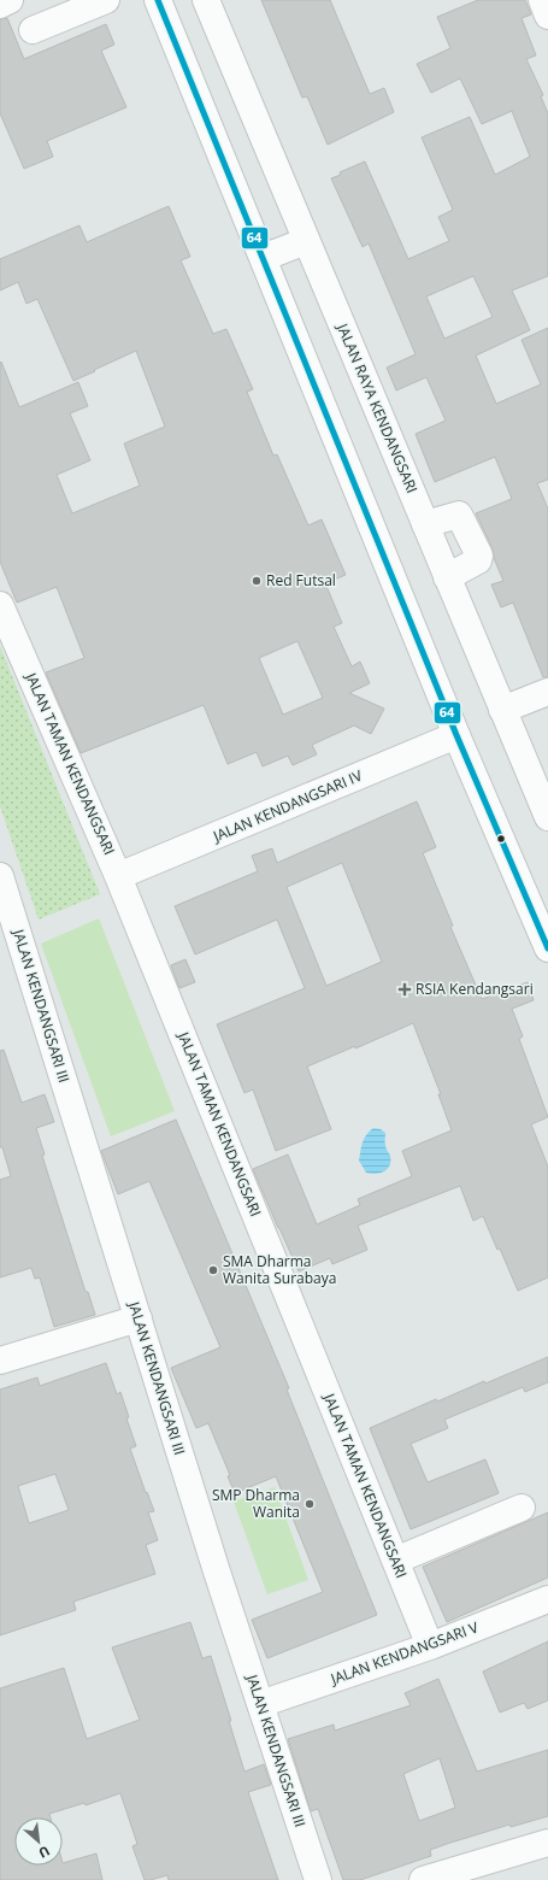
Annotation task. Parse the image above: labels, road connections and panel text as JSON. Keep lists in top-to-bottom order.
{
  "streets": {
    "street": [
      "JALAN RAYA KENDANGSARI",
      "JALAN TAMAN KENDANGSARI",
      "JALAN KENDANGSARI IV",
      "JALAN KENDANGSARI III",
      "JALAN KENDANGSARI V"
    ]
  },
  "crossings": [
    ["JALAN TAMAN KENDANGSARI", "JALAN KENDANGSARI IV"],
    ["JALAN TAMAN KENDANGSARI", "JALAN KENDANGSARI V"],
    ["JALAN KENDANGSARI III", "JALAN KENDANGSARI V"]
  ],
  "places": {
    "other": ["Red Futsal", "SMA Dharma Wanita Surabaya", "SMP Dharma Wanita"],
    "health": ["RSIA Kendangsari"]
  },
  "lines": ["transit line 64"],
  "north": "bottom right"
}
